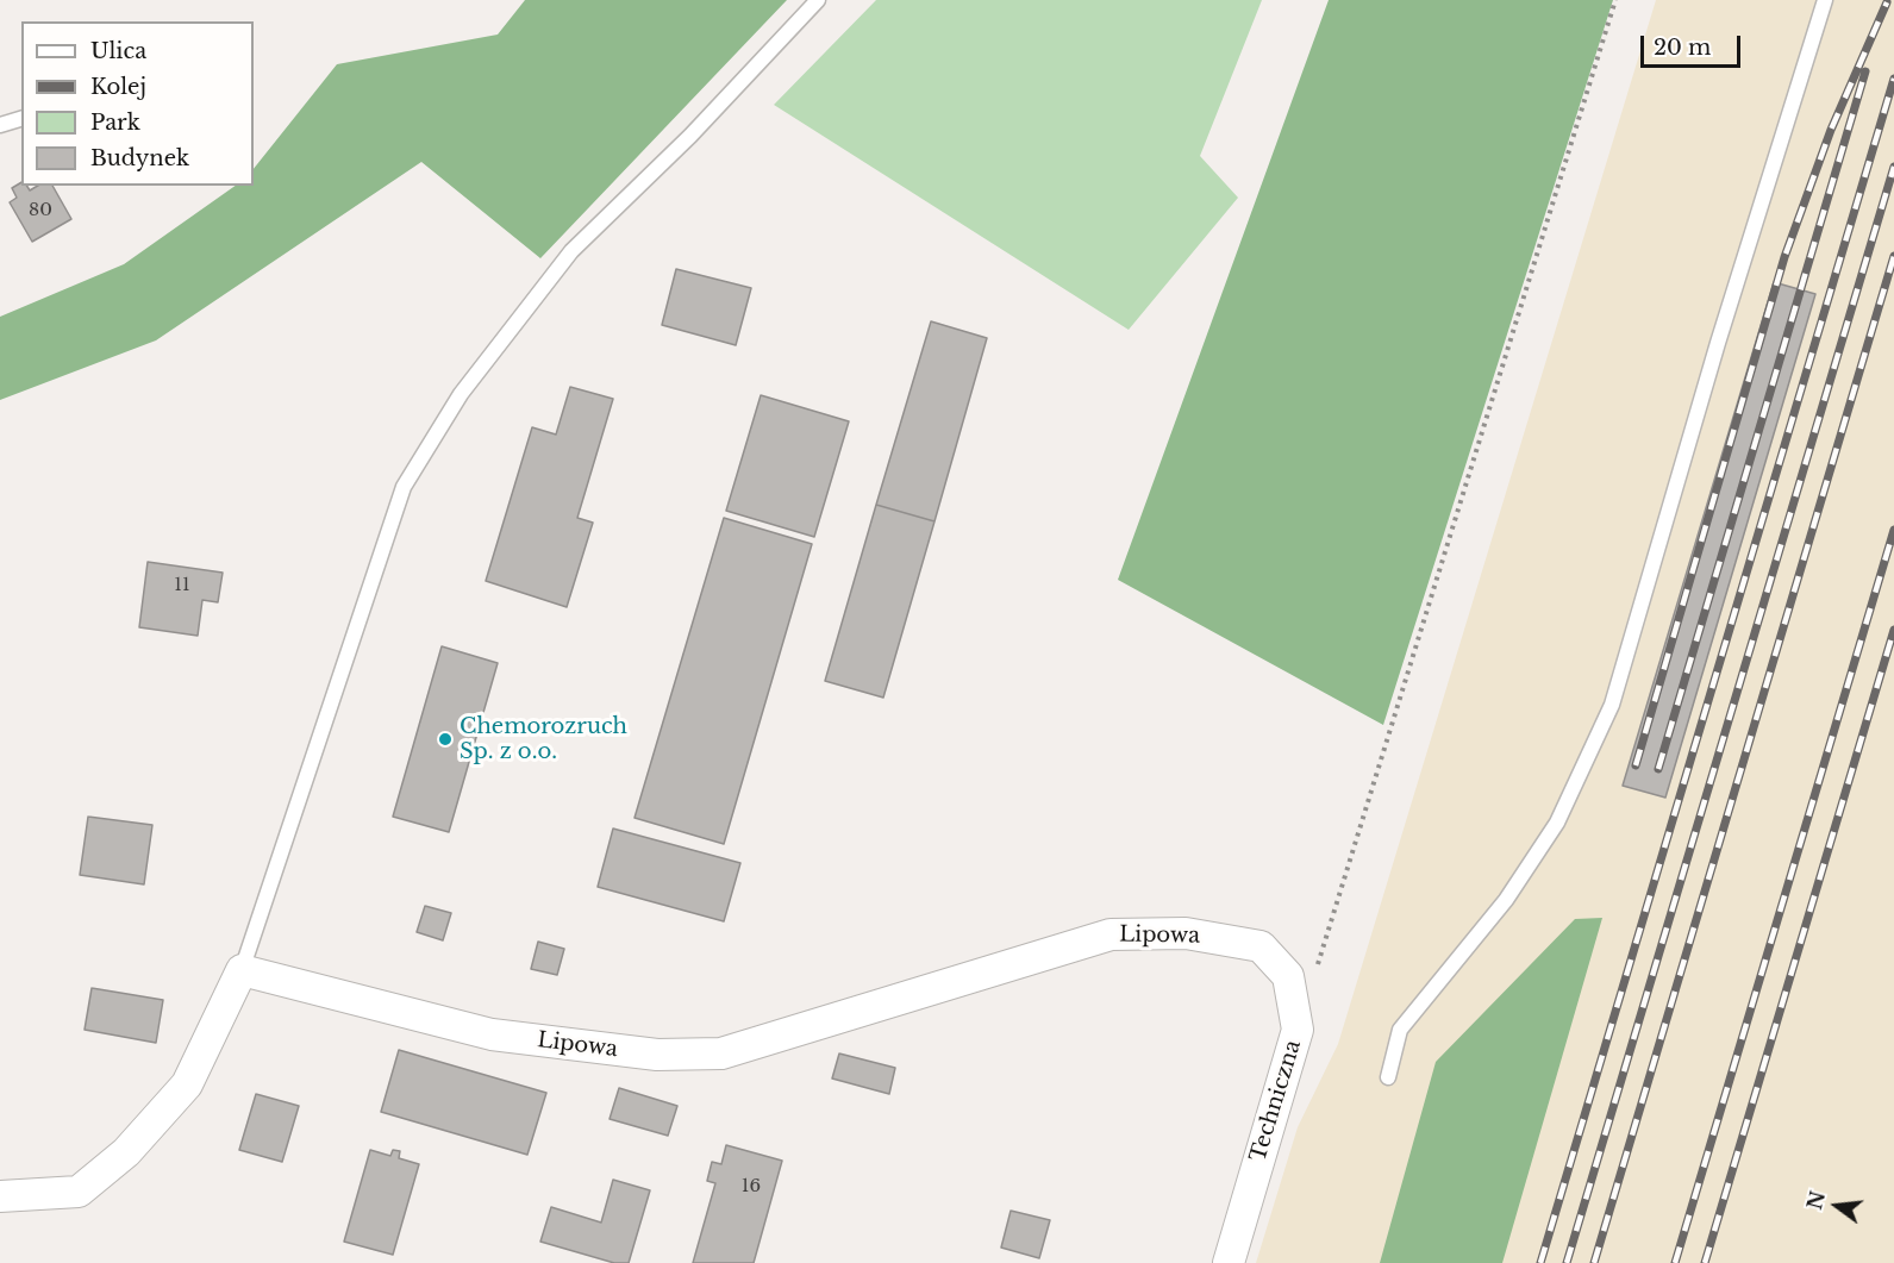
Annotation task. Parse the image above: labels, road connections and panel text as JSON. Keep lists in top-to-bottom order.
{
  "streets": {
    "street": ["Lipowa", "Techniczna"]
  },
  "crossings": [
    ["Lipowa", "Techniczna"]
  ],
  "places": ["Chemorozruch Sp. z o.o."],
  "house_numbers": ["80", "11", "16"],
  "legend": [
    "Ulica",
    "Kolej",
    "Park",
    "Budynek"
  ],
  "scale_bar": "20 m",
  "north": "left"
}
